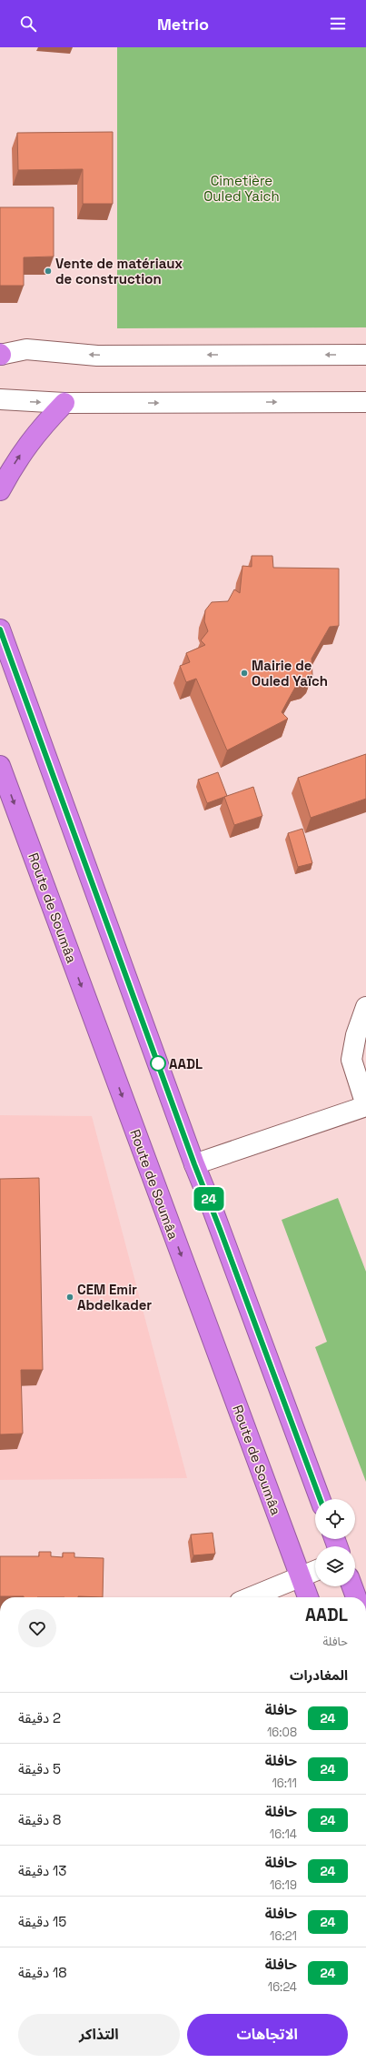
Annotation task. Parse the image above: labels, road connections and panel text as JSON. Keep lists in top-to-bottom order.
{
  "streets": {
    "highway": ["Route de Soumâa"]
  },
  "parks": ["Cimetière Ouled Yaich"],
  "places": [
    "Vente de matériaux de construction",
    "Mairie de Ouled Yaïch",
    "AADL",
    "CEM Emir Abdelkader"
  ],
  "lines": ["bus line 24"],
  "page": {
    "header": "Metrio",
    "on_map": "24",
    "heading": [
      ["AADL", "حافلة"],
      "المغادرات"
    ],
    "list": [
      {
        "mark": "24",
        "name": "حافلة",
        "note": "16:08",
        "value": "2 دقيقة"
      },
      {
        "mark": "24",
        "name": "حافلة",
        "note": "16:11",
        "value": "5 دقيقة"
      },
      {
        "mark": "24",
        "name": "حافلة",
        "note": "16:14",
        "value": "8 دقيقة"
      },
      {
        "mark": "24",
        "name": "حافلة",
        "note": "16:19",
        "value": "13 دقيقة"
      },
      {
        "mark": "24",
        "name": "حافلة",
        "note": "16:21",
        "value": "15 دقيقة"
      },
      {
        "mark": "24",
        "name": "حافلة",
        "note": "16:24",
        "value": "18 دقيقة"
      }
    ],
    "buttons": ["الاتجاهات", "التذاكر"]
  }
}
